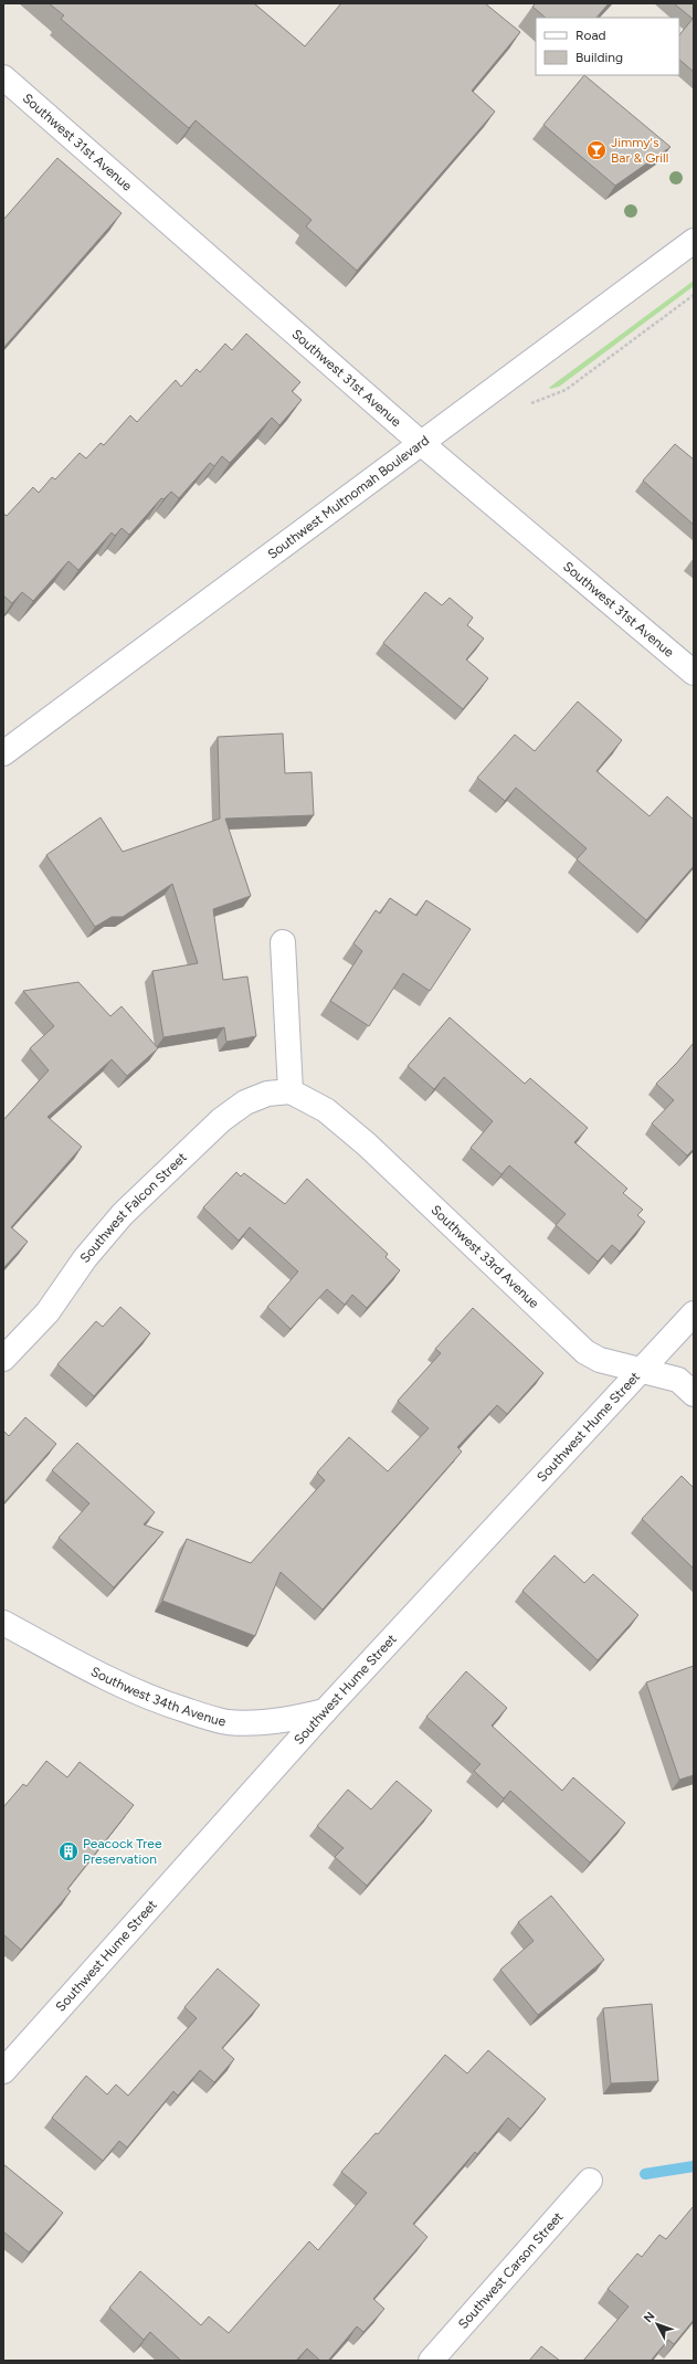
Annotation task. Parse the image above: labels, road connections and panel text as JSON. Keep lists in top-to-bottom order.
{
  "streets": {
    "street": [
      "Southwest 31st Avenue",
      "Southwest Multnomah Boulevard",
      "Southwest Falcon Street",
      "Southwest 33rd Avenue",
      "Southwest Hume Street",
      "Southwest 34th Avenue",
      "Southwest Carson Street"
    ]
  },
  "crossings": [
    ["Southwest 31st Avenue", "Southwest Multnomah Boulevard"],
    ["Southwest Falcon Street", "Southwest 33rd Avenue"],
    ["Southwest 33rd Avenue", "Southwest Hume Street"],
    ["Southwest Hume Street", "Southwest 34th Avenue"]
  ],
  "places": {
    "bar": ["Jimmy's Bar & Grill"],
    "building": ["Peacock Tree Preservation"]
  },
  "legend": ["Road", "Building"],
  "north": "top left"
}
